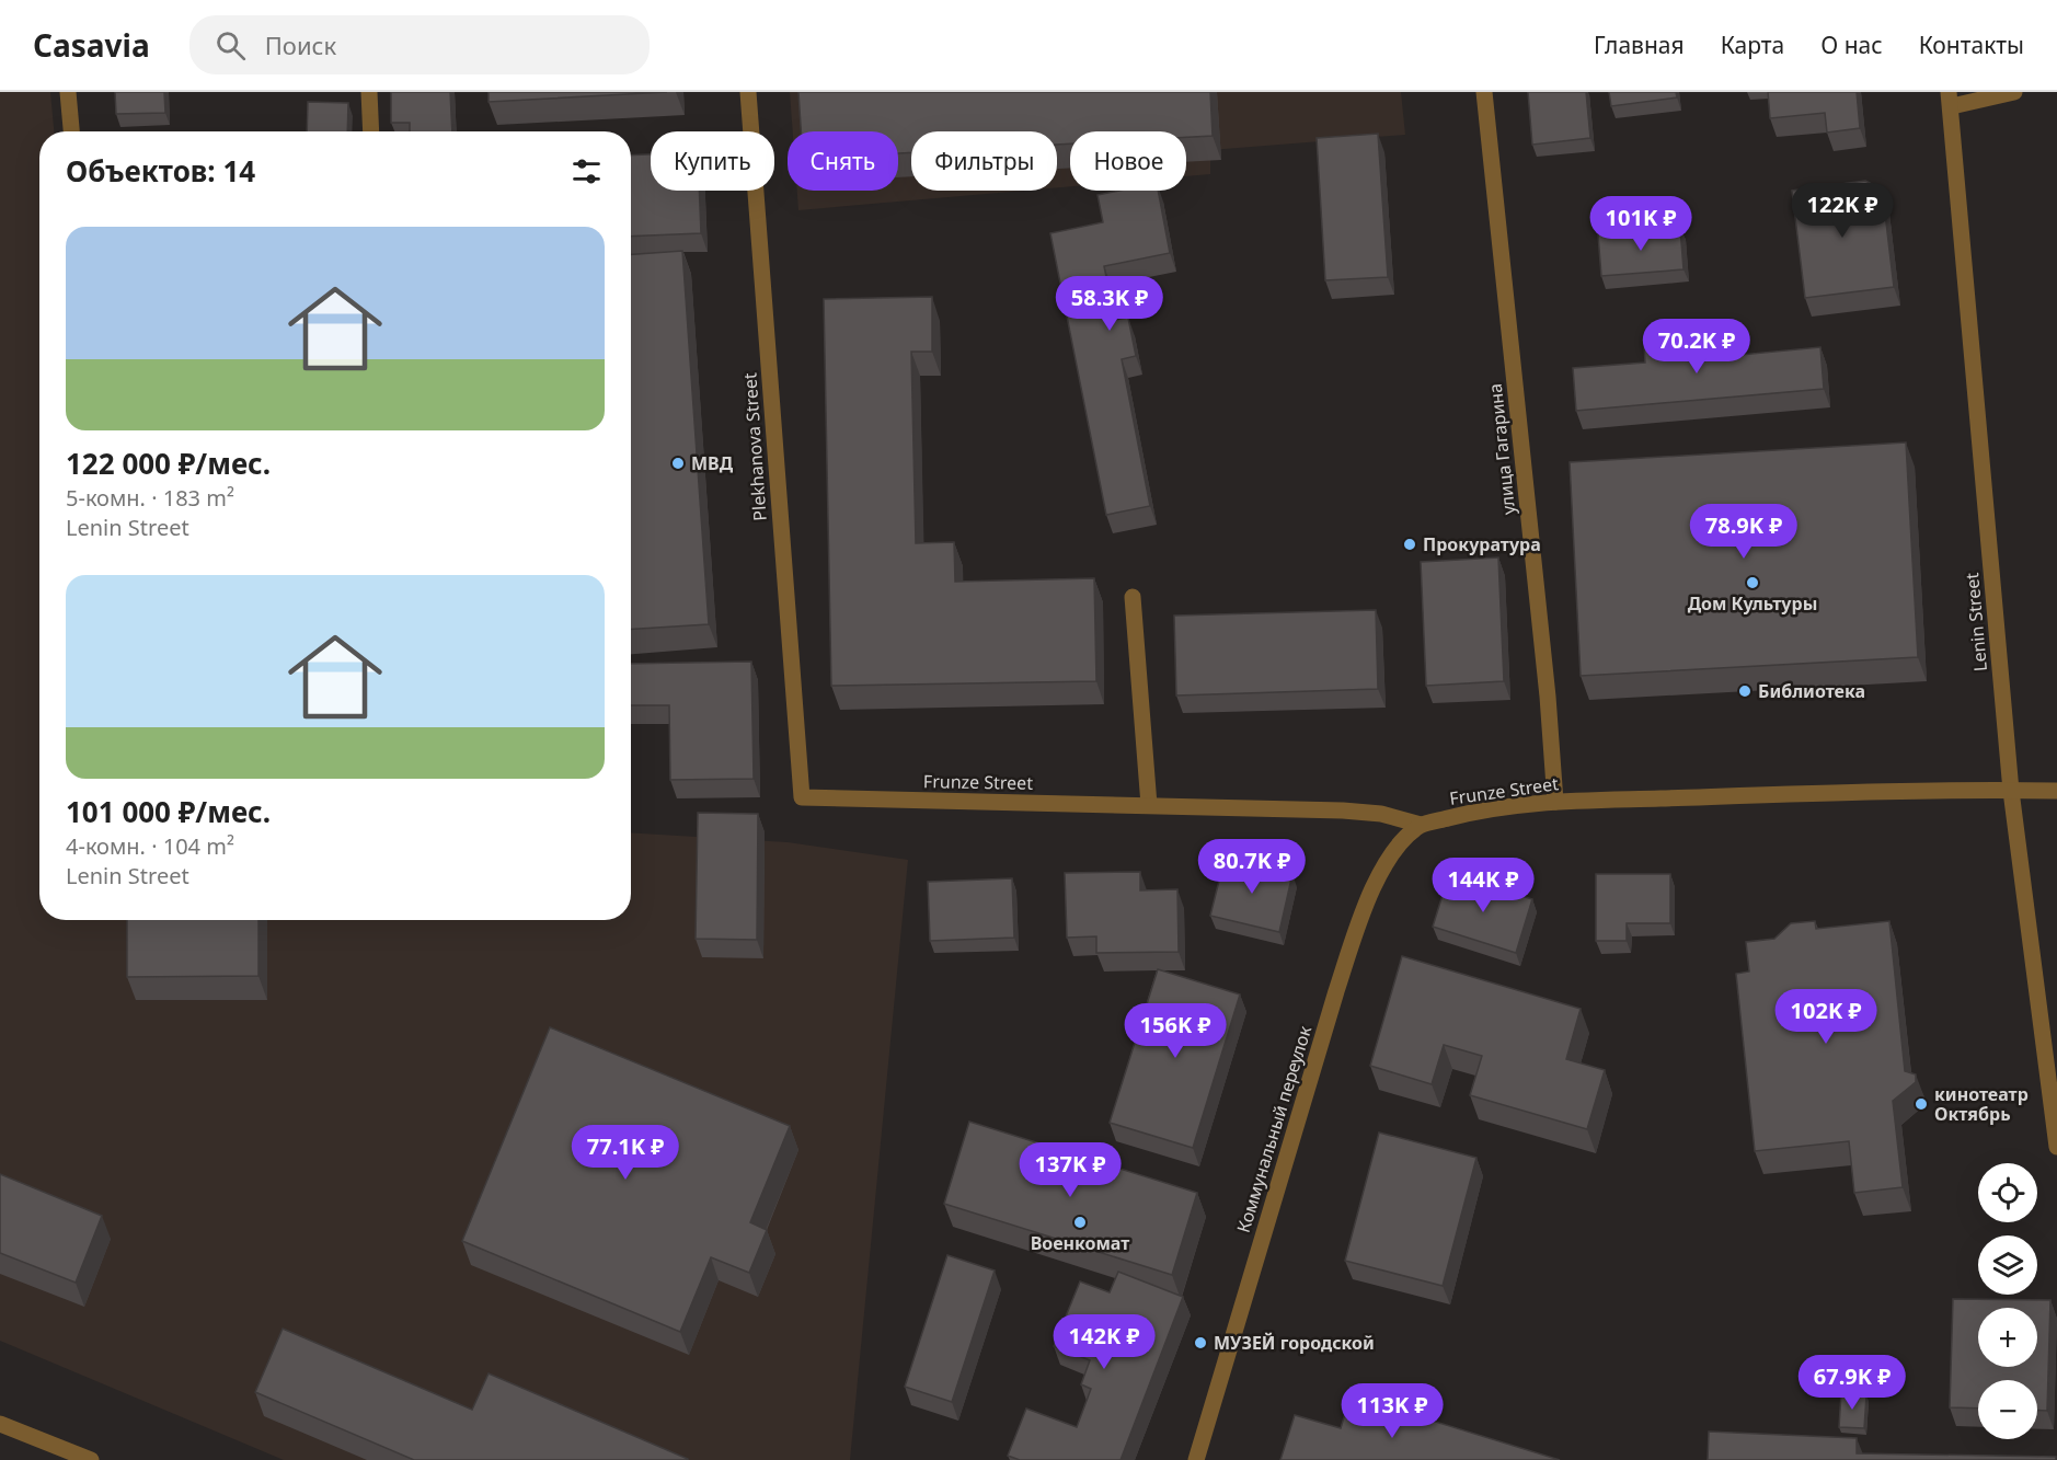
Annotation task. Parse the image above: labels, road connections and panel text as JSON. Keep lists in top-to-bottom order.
{
  "streets": {
    "street": [
      "Plekhanova Street",
      "улица Гагарина",
      "Lenin Street",
      "Frunze Street",
      "Коммунальный переулок"
    ]
  },
  "crossings": [
    ["Plekhanova Street", "Frunze Street"],
    ["улица Гагарина", "Frunze Street"],
    ["Lenin Street", "Frunze Street"],
    ["Frunze Street", "Коммунальный переулок"]
  ],
  "places": [
    "МВД",
    "Прокуратура",
    "Дом Культуры",
    "Библиотека",
    "кинотеатр Октябрь",
    "Военкомат",
    "МУЗЕЙ городской"
  ],
  "page": {
    "header": "Casavia",
    "search": "Поиск",
    "nav": [
      "Главная",
      "Карта",
      "О нас",
      "Контакты"
    ],
    "chip": [
      "Купить",
      "Снять",
      "Фильтры",
      "Новое"
    ],
    "heading": "Объектов: 14",
    "price": [
      "122K ₽",
      "101K ₽",
      "58.3K ₽",
      "70.2K ₽",
      "78.9K ₽",
      "80.7K ₽",
      "144K ₽",
      "102K ₽",
      "156K ₽",
      "77.1K ₽",
      "137K ₽",
      "142K ₽",
      "67.9K ₽",
      "113K ₽"
    ],
    "list": [
      {
        "name": "122 000 ₽/мес.",
        "note": "5-комн. · 183 m² · Lenin Street"
      },
      {
        "name": "101 000 ₽/мес.",
        "note": "4-комн. · 104 m² · Lenin Street"
      }
    ],
    "map_buttons": ["+", "−"]
  }
}
